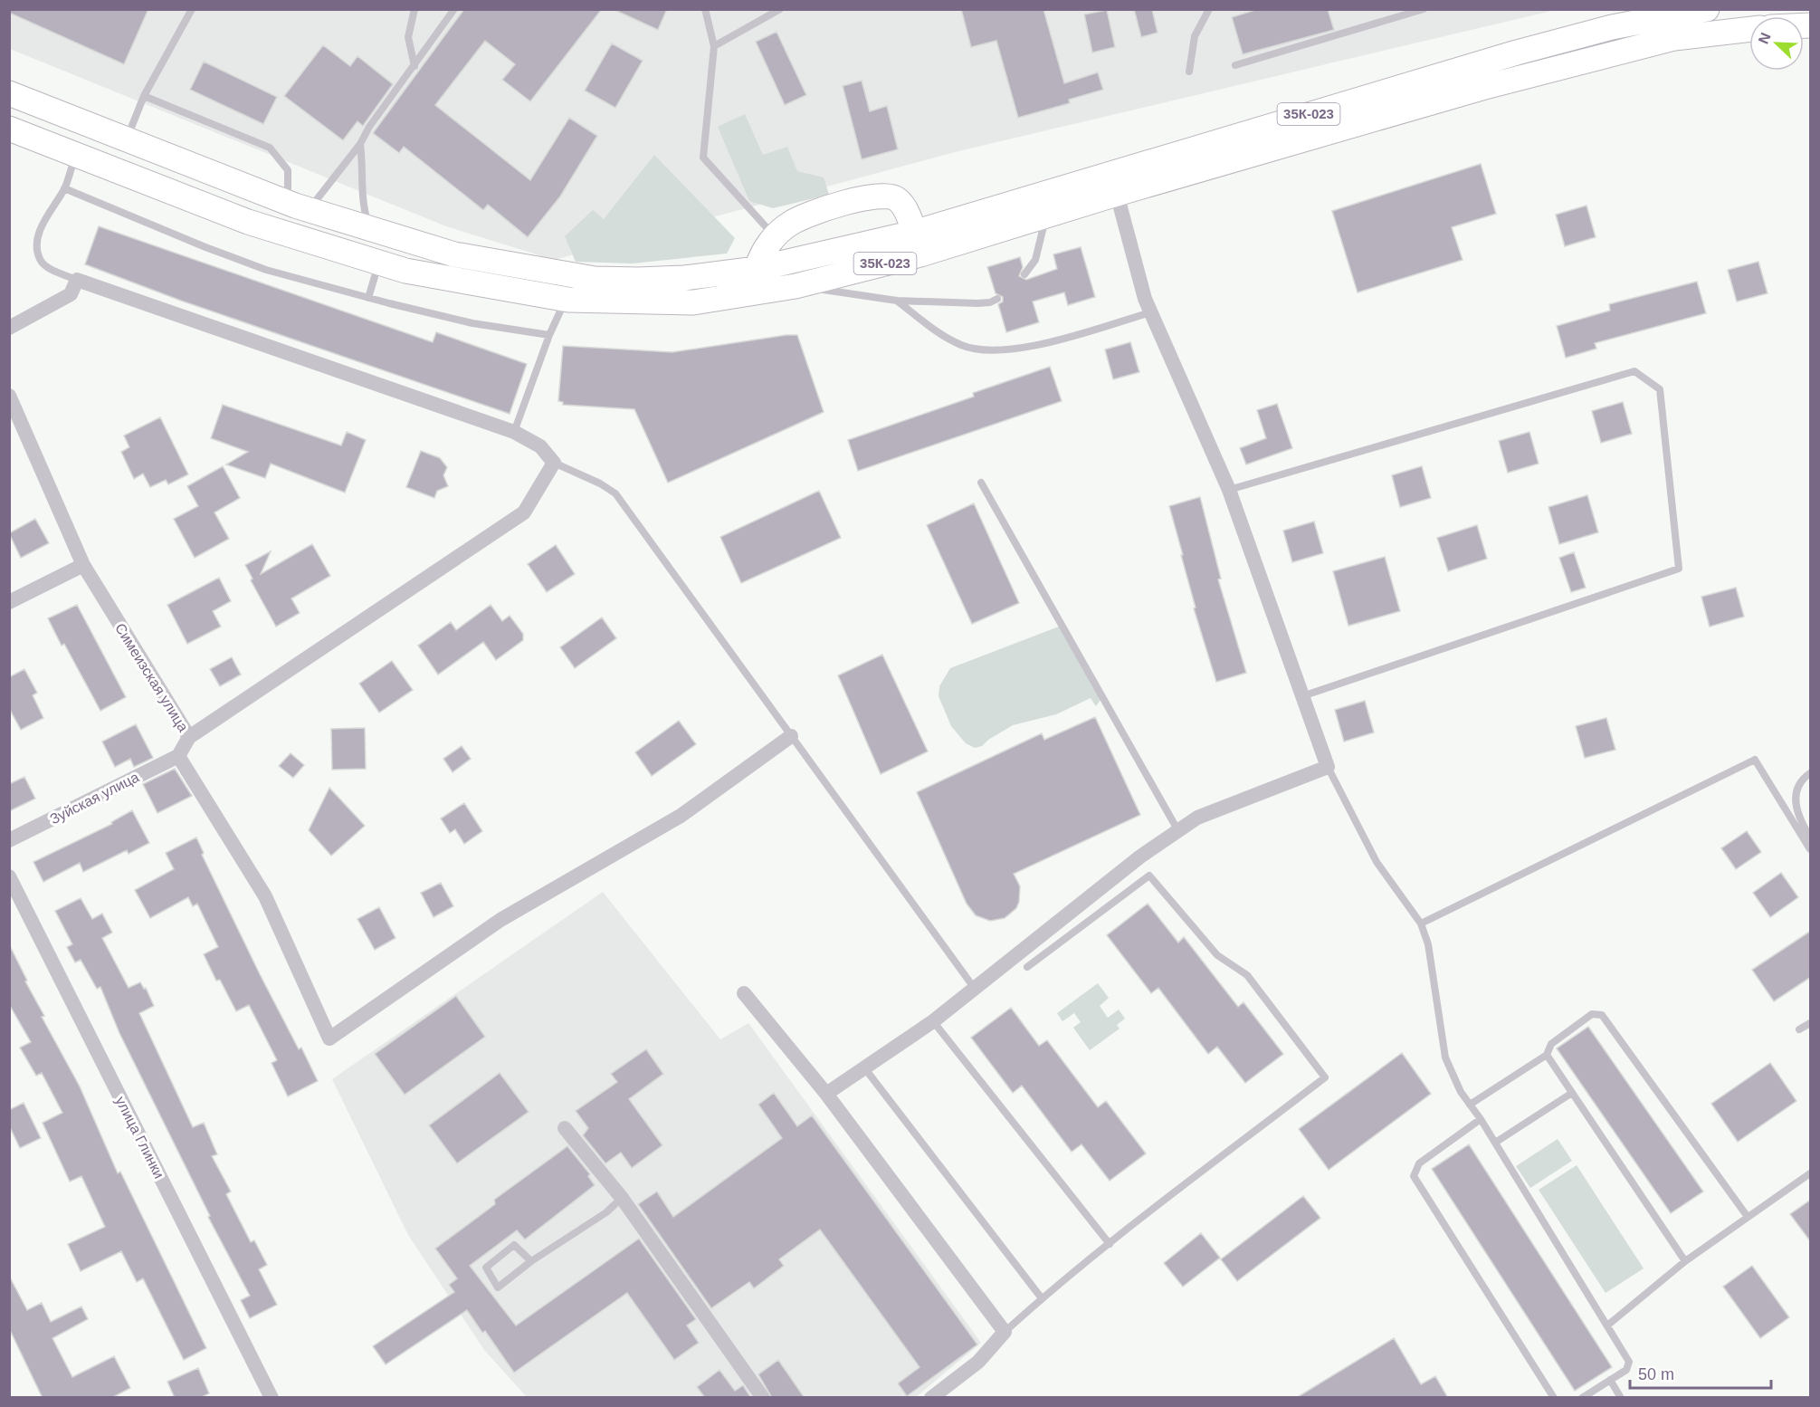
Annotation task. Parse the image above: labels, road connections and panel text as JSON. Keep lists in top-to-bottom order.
{
  "streets": {
    "main road": ["35К-023"],
    "street": ["Симеизская улица", "Зуйская улица", "улица Глинки"]
  },
  "crossings": [
    ["Симеизская улица", "Зуйская улица"]
  ],
  "scale_bar": "50 m",
  "north": "top left"
}
